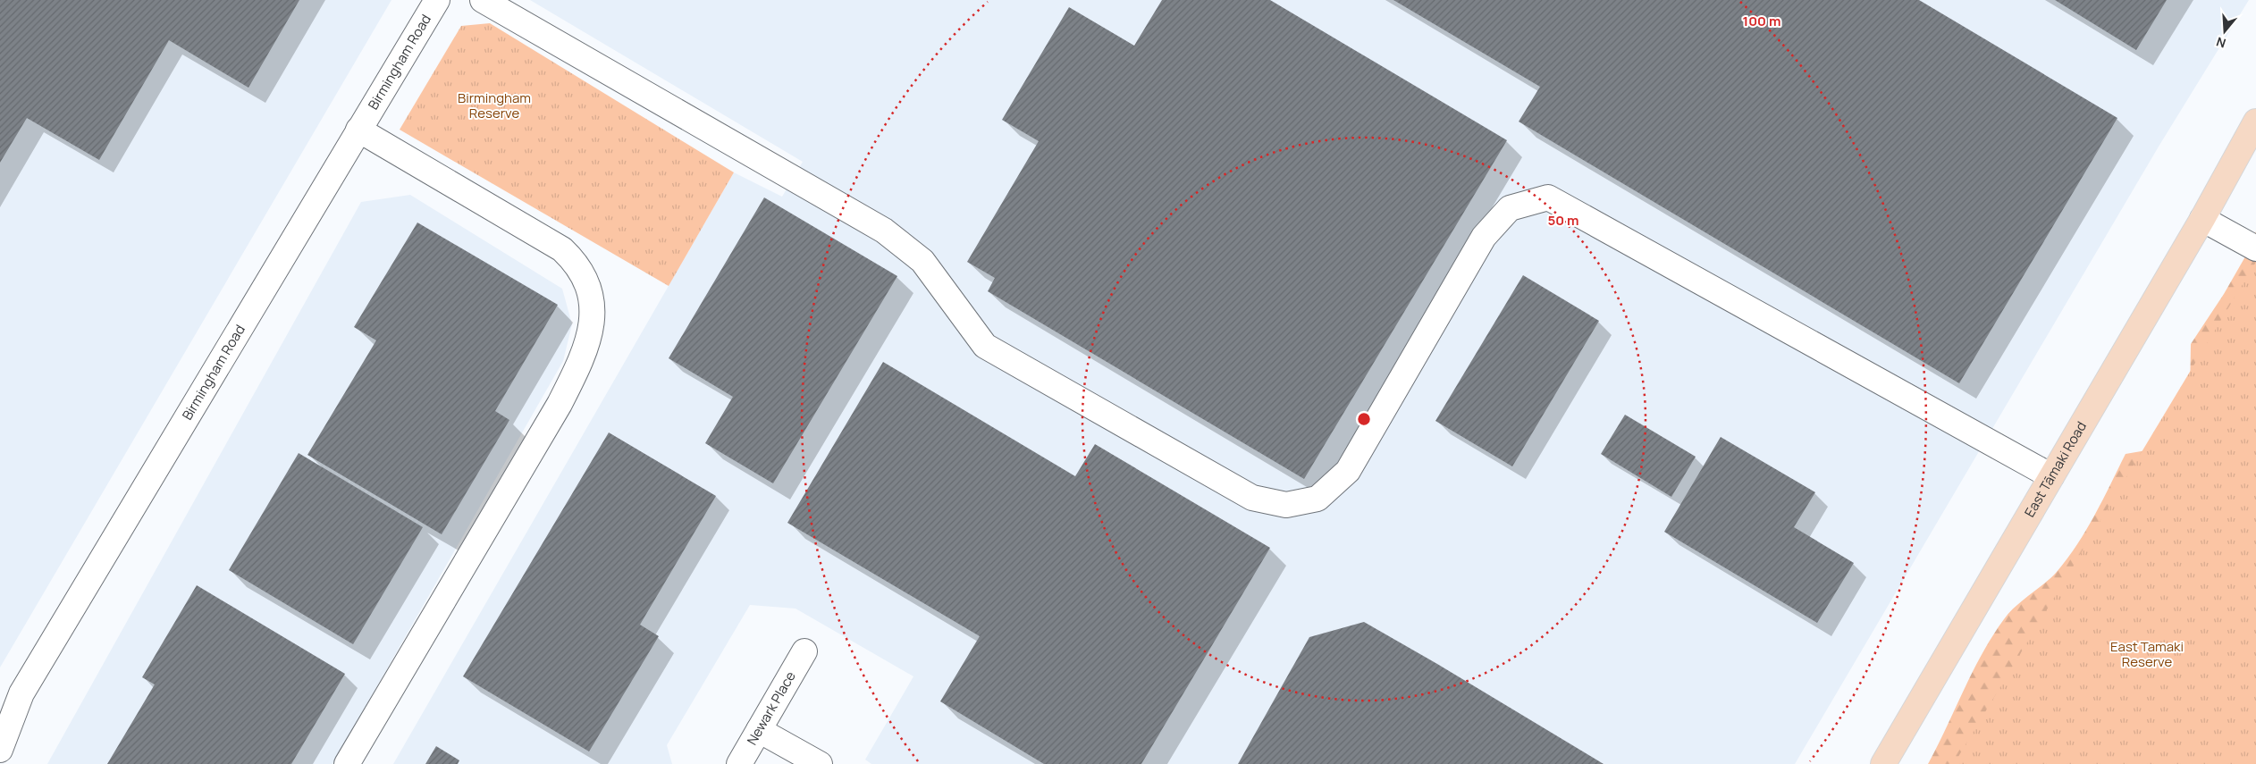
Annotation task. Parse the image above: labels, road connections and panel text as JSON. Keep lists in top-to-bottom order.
{
  "streets": {
    "main road": ["East Tāmaki Road"],
    "street": ["Birmingham Road", "Newark Place"]
  },
  "parks": ["Birmingham Reserve", "East Tamaki Reserve"],
  "north": "bottom",
  "rings": ["100 m", "50 m"]
}
